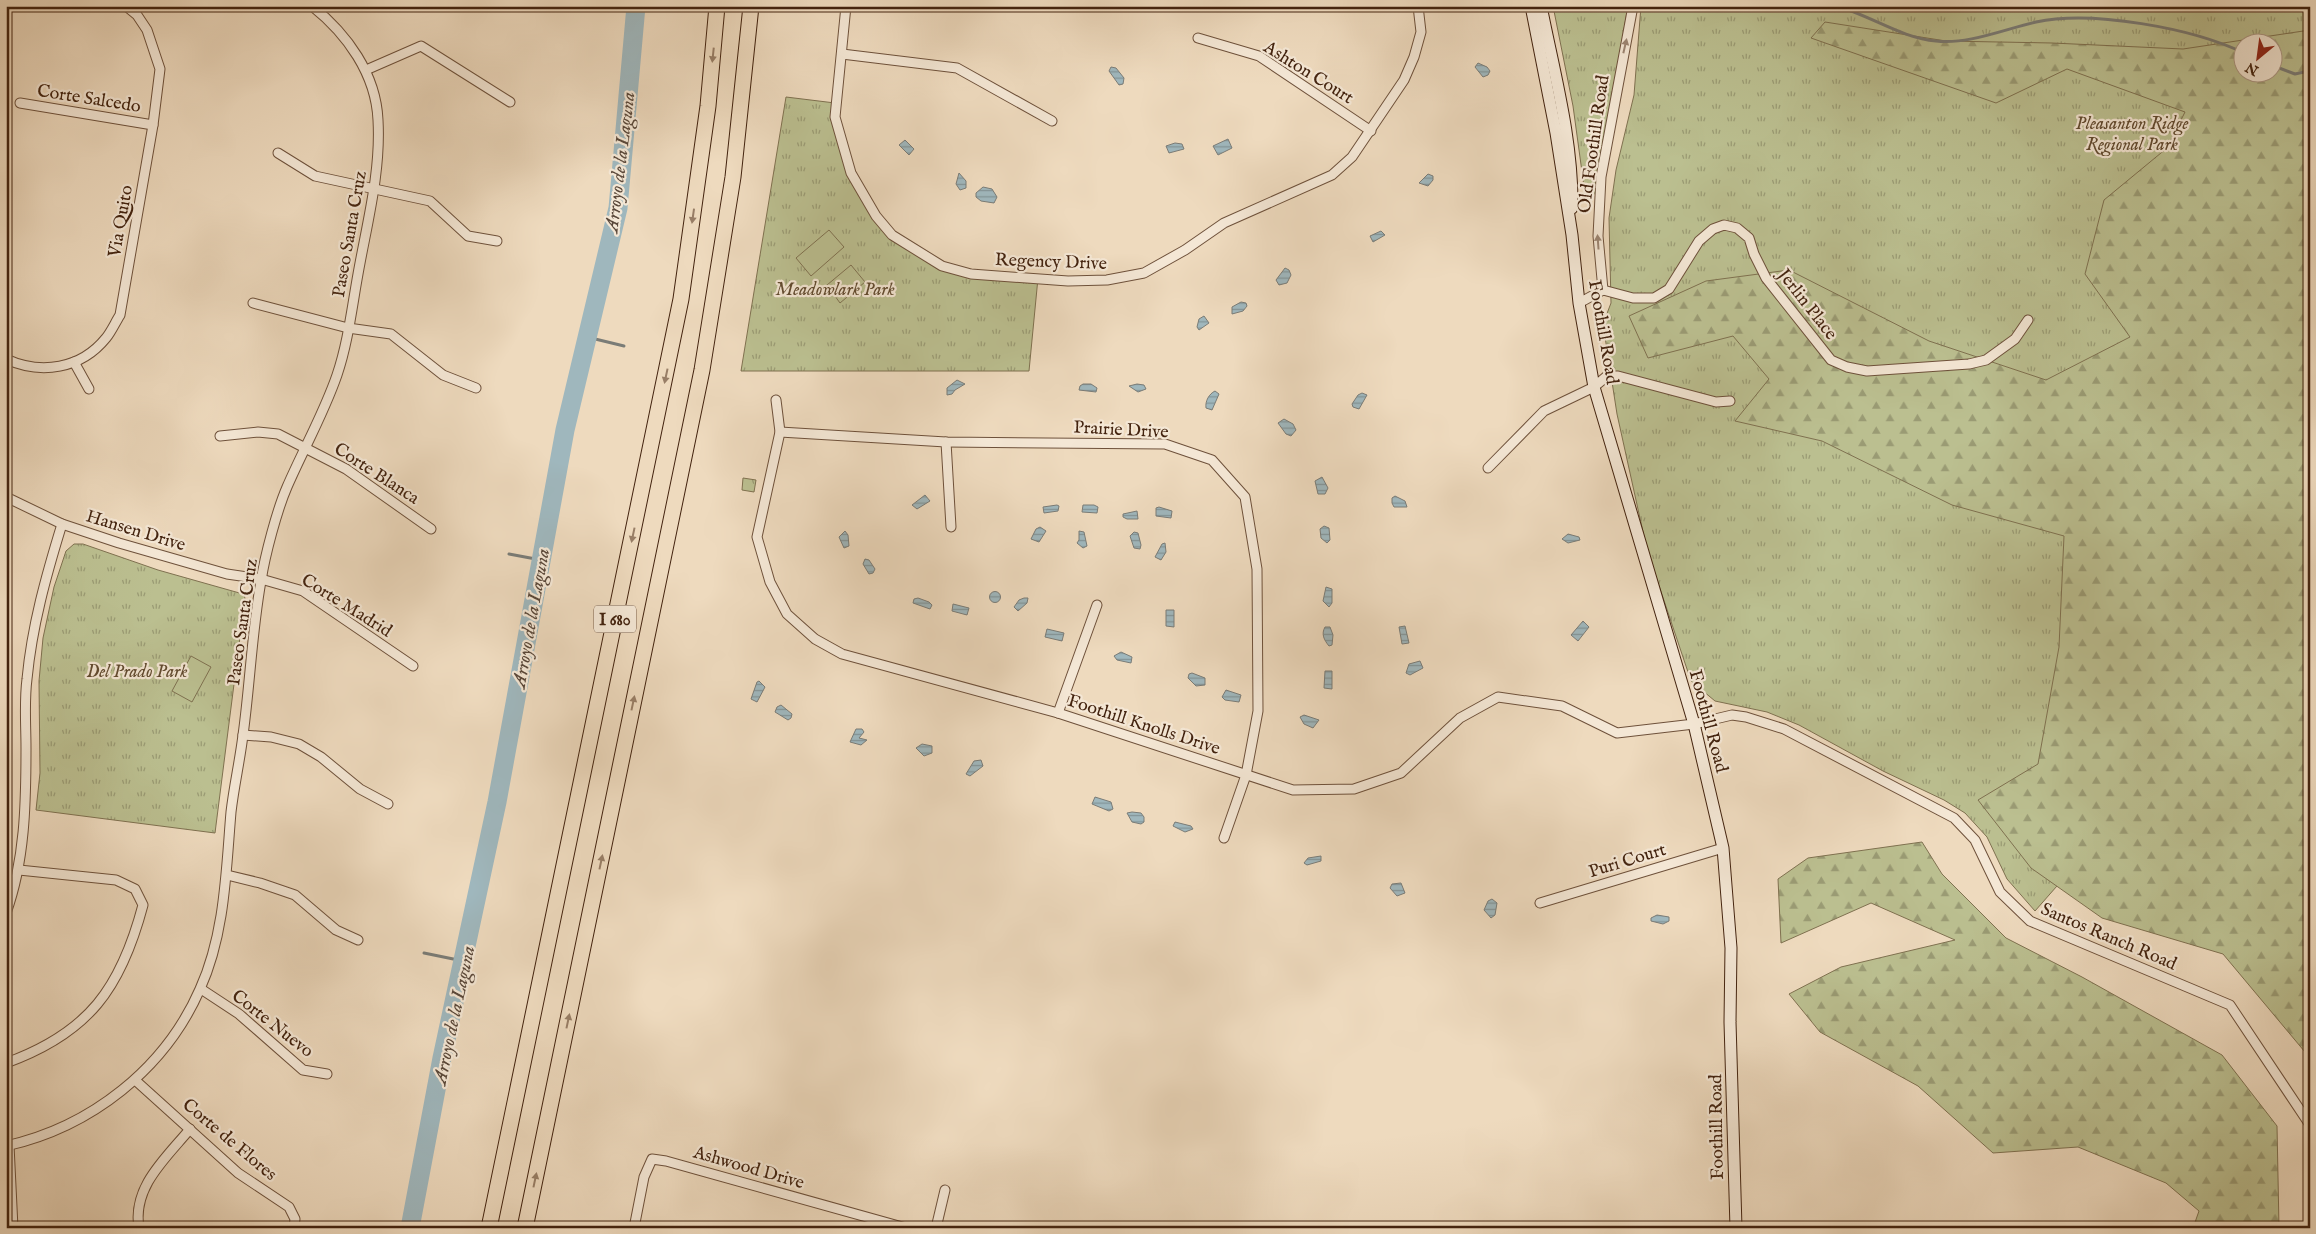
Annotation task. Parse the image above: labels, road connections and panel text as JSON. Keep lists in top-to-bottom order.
{
  "streets": {
    "highway": ["I 680"],
    "main road": ["Foothill Road"],
    "street": [
      "Ashton Court",
      "Corte Salcedo",
      "Old Foothill Road",
      "Via Quito",
      "Paseo Santa Cruz",
      "Regency Drive",
      "Jerlin Place",
      "Prairie Drive",
      "Corte Blanca",
      "Hansen Drive",
      "Corte Madrid",
      "Foothill Knolls Drive",
      "Puri Court",
      "Santos Ranch Road",
      "Corte Nuevo",
      "Corte de Flores",
      "Ashwood Drive"
    ]
  },
  "crossings": [
    ["Ashton Court", "Regency Drive"],
    ["Corte Salcedo", "Via Quito"],
    ["Old Foothill Road", "Jerlin Place"],
    ["Paseo Santa Cruz", "Corte Blanca"],
    ["Paseo Santa Cruz", "Hansen Drive"],
    ["Paseo Santa Cruz", "Corte Madrid"],
    ["Paseo Santa Cruz", "Corte Nuevo"],
    ["Paseo Santa Cruz", "Corte de Flores"],
    ["Foothill Road", "Foothill Knolls Drive"],
    ["Foothill Road", "Puri Court"],
    ["Foothill Road", "Santos Ranch Road"],
    ["Prairie Drive", "Foothill Knolls Drive"],
    ["Hansen Drive", "Corte Madrid"],
    ["Foothill Knolls Drive", "Santos Ranch Road"]
  ],
  "one_way": ["Old Foothill Road"],
  "water": ["Arroyo de la Laguna"],
  "parks": ["Pleasanton Ridge Regional Park", "Meadowlark Park", "Del Prado Park"],
  "north": "bottom left"
}
